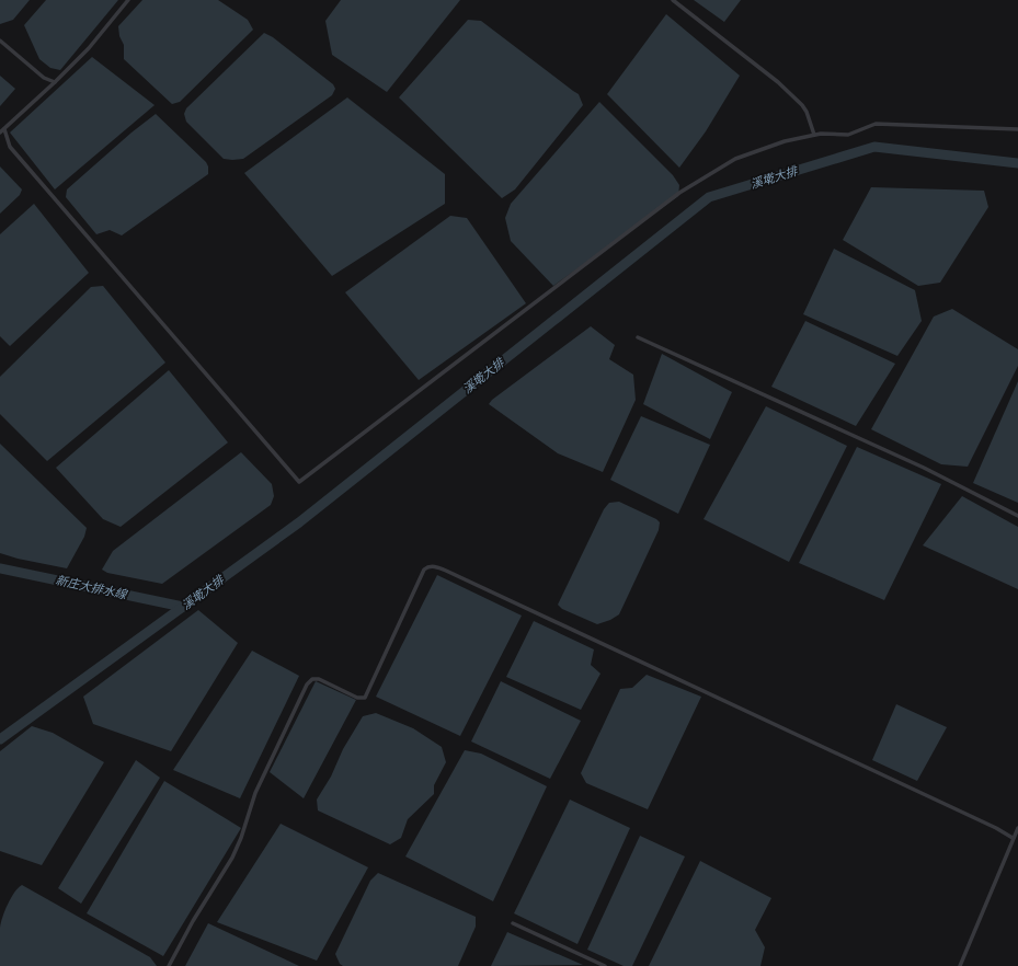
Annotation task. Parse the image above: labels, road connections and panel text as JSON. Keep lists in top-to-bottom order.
{
  "water": ["溪墘大排", "新庄大排水線"]
}
